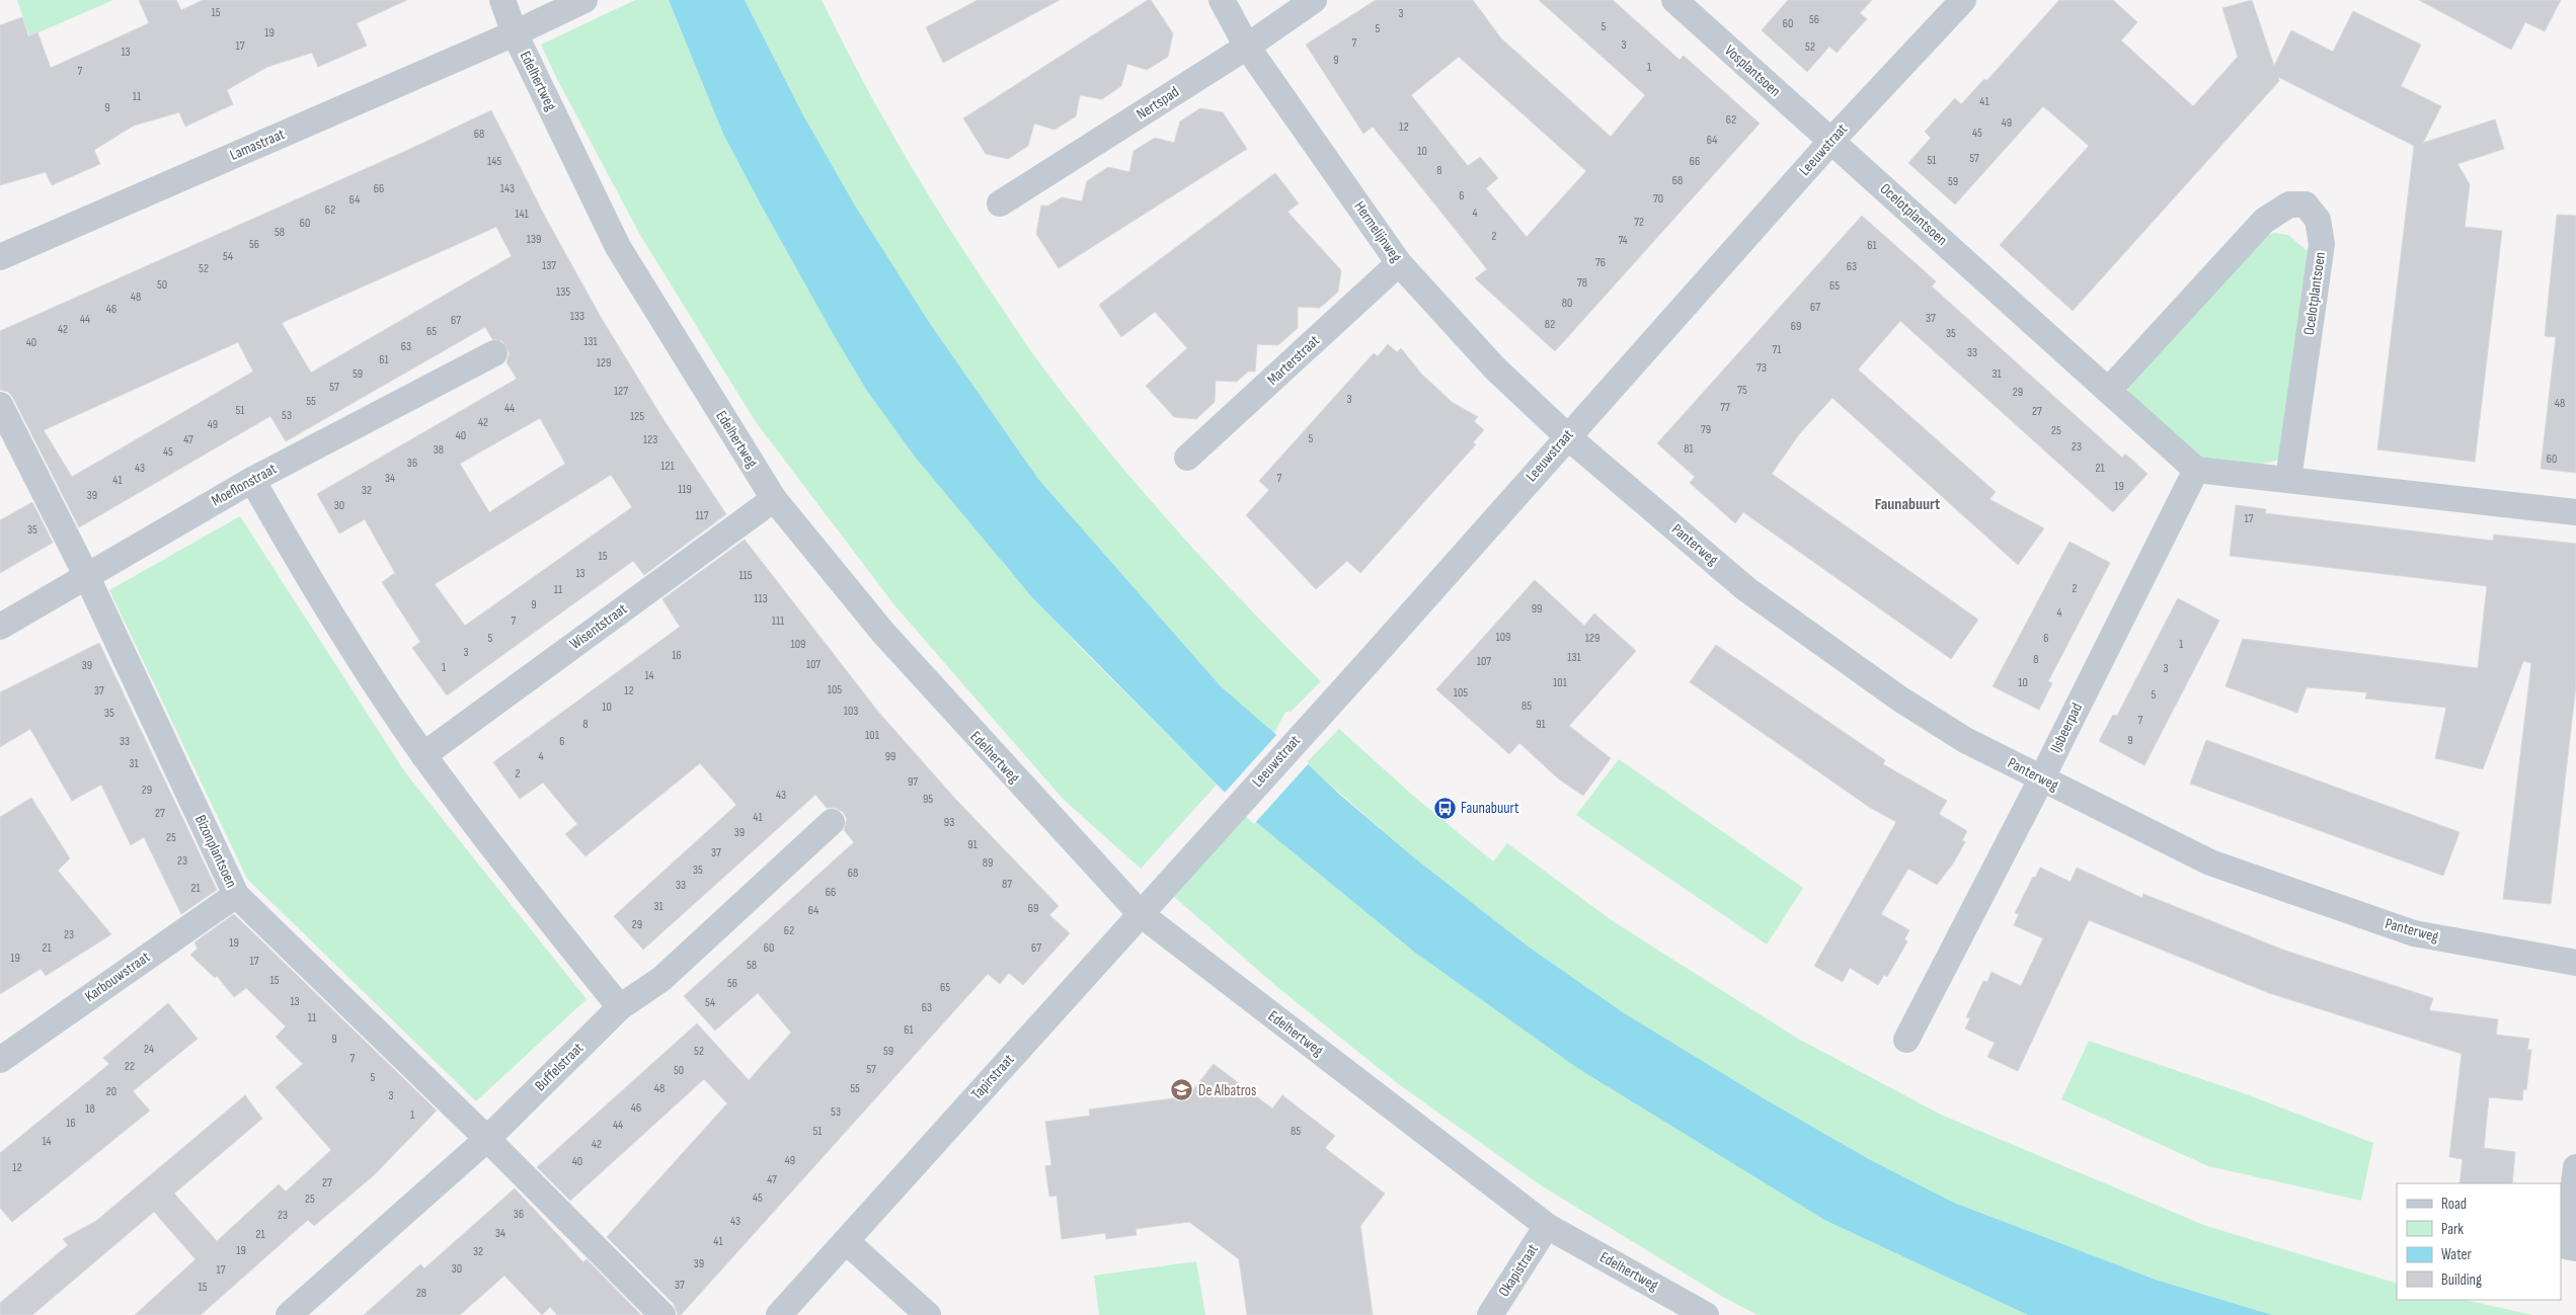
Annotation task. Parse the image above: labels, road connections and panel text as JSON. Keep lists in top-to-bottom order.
{
  "streets": {
    "street": [
      "Vosplantsoen",
      "Edelhertweg",
      "Nertspad",
      "Lamastraat",
      "Leeuwstraat",
      "Ocelotplantsoen",
      "Hermelijnweg",
      "Marterstraat",
      "Moeflonstraat",
      "Panterweg",
      "Wisentstraat",
      "IJsbeerpad",
      "Bizonplantsoen",
      "Karbouwstraat",
      "Buffelstraat",
      "Tapirstraat",
      "Okapistraat"
    ]
  },
  "crossings": [
    ["Vosplantsoen", "Leeuwstraat"],
    ["Vosplantsoen", "Ocelotplantsoen"],
    ["Edelhertweg", "Lamastraat"],
    ["Edelhertweg", "Leeuwstraat"],
    ["Edelhertweg", "Wisentstraat"],
    ["Edelhertweg", "Tapirstraat"],
    ["Edelhertweg", "Okapistraat"],
    ["Nertspad", "Hermelijnweg"],
    ["Leeuwstraat", "Ocelotplantsoen"],
    ["Leeuwstraat", "Hermelijnweg"],
    ["Leeuwstraat", "Panterweg"],
    ["Leeuwstraat", "Tapirstraat"],
    ["Ocelotplantsoen", "IJsbeerpad"],
    ["Hermelijnweg", "Marterstraat"],
    ["Hermelijnweg", "Panterweg"],
    ["Moeflonstraat", "Bizonplantsoen"],
    ["Panterweg", "IJsbeerpad"],
    ["Bizonplantsoen", "Karbouwstraat"],
    ["Bizonplantsoen", "Buffelstraat"]
  ],
  "districts": ["Faunabuurt"],
  "places": {
    "bus stop": ["Faunabuurt"],
    "school or university": ["De Albatros"]
  },
  "house_numbers": [
    "15",
    "3",
    "56",
    "60",
    "5",
    "5",
    "19",
    "7",
    "3",
    "17",
    "52",
    "13",
    "9",
    "1",
    "7",
    "11",
    "41",
    "9",
    "62",
    "49",
    "12",
    "45",
    "68",
    "64",
    "10",
    "57",
    "51",
    "145",
    "66",
    "8",
    "68",
    "59",
    "66",
    "143",
    "6",
    "70",
    "64",
    "62",
    "4",
    "141",
    "72",
    "60",
    "58",
    "2",
    "139",
    "74",
    "56",
    "61",
    "54",
    "76",
    "137",
    "63",
    "52",
    "78",
    "50",
    "65",
    "135",
    "48",
    "80",
    "67",
    "46",
    "133",
    "37",
    "44",
    "67",
    "82",
    "69",
    "42",
    "65",
    "35",
    "131",
    "40",
    "63",
    "71",
    "33",
    "61",
    "129",
    "73",
    "59",
    "31",
    "57",
    "75",
    "127",
    "29",
    "3",
    "55",
    "48",
    "77",
    "44",
    "51",
    "27",
    "53",
    "125",
    "42",
    "49",
    "79",
    "25",
    "40",
    "5",
    "47",
    "123",
    "23",
    "81",
    "38",
    "45",
    "60",
    "36",
    "121",
    "43",
    "21",
    "34",
    "7",
    "41",
    "19",
    "119",
    "32",
    "39",
    "30",
    "117",
    "17",
    "35",
    "15",
    "13",
    "115",
    "2",
    "11",
    "113",
    "9",
    "99",
    "4",
    "7",
    "111",
    "109",
    "5",
    "129",
    "6",
    "109",
    "1",
    "3",
    "16",
    "131",
    "8",
    "107",
    "107",
    "39",
    "1",
    "3",
    "14",
    "101",
    "10",
    "105",
    "37",
    "12",
    "105",
    "5",
    "85",
    "10",
    "103",
    "35",
    "7",
    "8",
    "91",
    "101",
    "9",
    "33",
    "6",
    "4",
    "99",
    "31",
    "2",
    "97",
    "29",
    "43",
    "95",
    "27",
    "41",
    "93",
    "39",
    "25",
    "91",
    "37",
    "23",
    "89",
    "35",
    "68",
    "87",
    "33",
    "21",
    "66",
    "31",
    "69",
    "64",
    "29",
    "62",
    "23",
    "19",
    "21",
    "60",
    "67",
    "19",
    "17",
    "58",
    "15",
    "56",
    "65",
    "13",
    "54",
    "63",
    "11",
    "61",
    "9",
    "24",
    "52",
    "59",
    "7",
    "22",
    "57",
    "50",
    "5",
    "48",
    "55",
    "20",
    "3",
    "46",
    "18",
    "53",
    "1",
    "16",
    "44",
    "51",
    "85",
    "14",
    "42",
    "49",
    "40",
    "12",
    "47",
    "27",
    "45",
    "25",
    "36",
    "23",
    "43",
    "34",
    "21",
    "41",
    "19",
    "32",
    "39",
    "30",
    "17",
    "37",
    "15",
    "28"
  ],
  "legend": [
    "Road",
    "Park",
    "Water",
    "Building"
  ]
}
